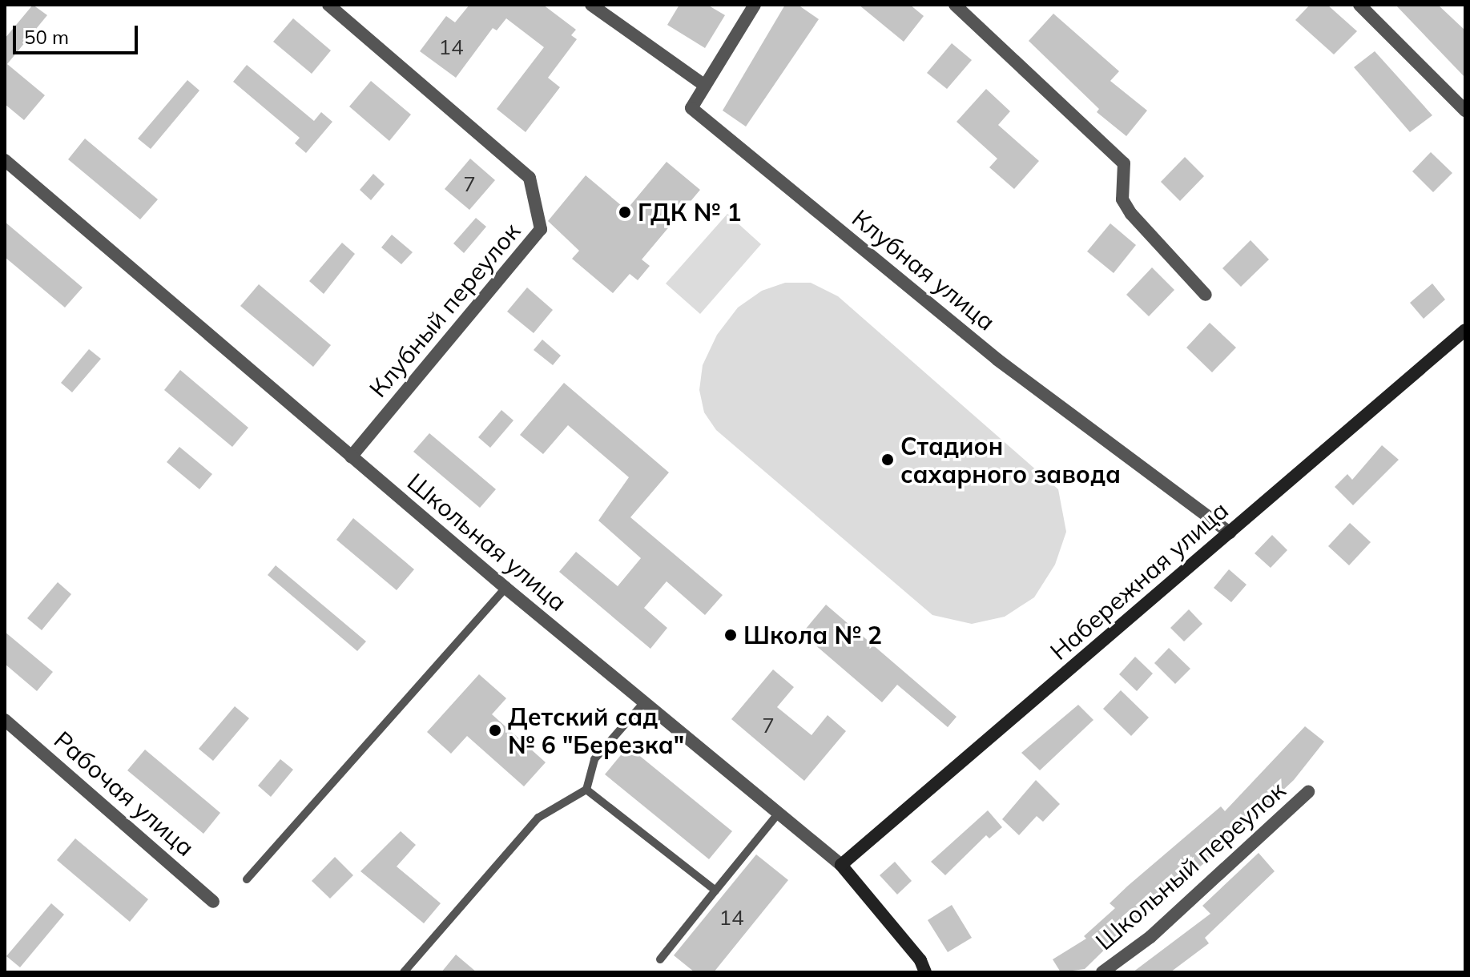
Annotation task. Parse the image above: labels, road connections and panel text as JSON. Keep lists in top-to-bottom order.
{
  "streets": {
    "street": [
      "Клубная улица",
      "Клубный переулок",
      "Школьная улица",
      "Набережная улица",
      "Рабочая улица",
      "Школьный переулок"
    ]
  },
  "crossings": [
    ["Клубная улица", "Набережная улица"],
    ["Клубный переулок", "Школьная улица"],
    ["Школьная улица", "Набережная улица"]
  ],
  "places": [
    "ГДК № 1",
    "Стадион сахарного завода",
    "Школа № 2",
    "Детский сад № 6 \"Березка\""
  ],
  "house_numbers": [
    "14",
    "7",
    "7",
    "14"
  ],
  "scale_bar": "50 m"
}
